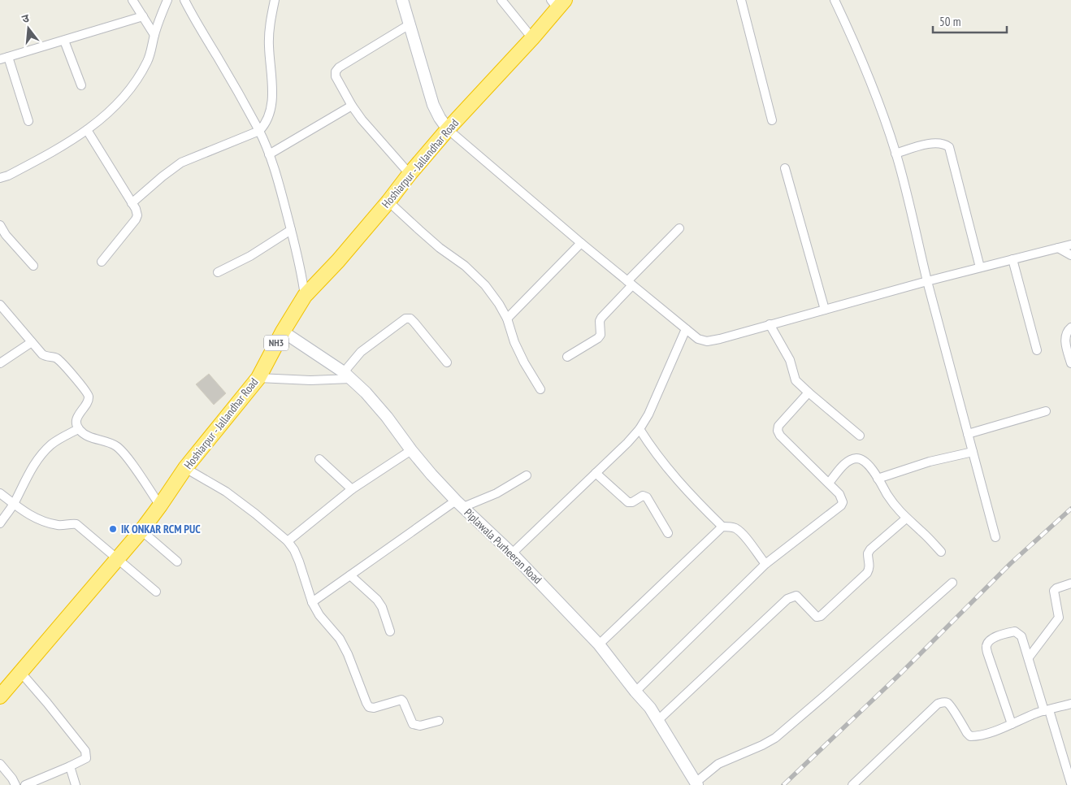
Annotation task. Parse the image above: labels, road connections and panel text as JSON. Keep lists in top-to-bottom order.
{
  "streets": {
    "highway": ["Hoshiarpur - Jallandhar Road", "NH3"],
    "street": ["Piplawala Purheeran Road"]
  },
  "crossings": [
    ["Hoshiarpur - Jallandhar Road", "Piplawala Purheeran Road"]
  ],
  "places": ["IK ONKAR RCM PUC"],
  "scale_bar": "50 m",
  "north": "top"
}
